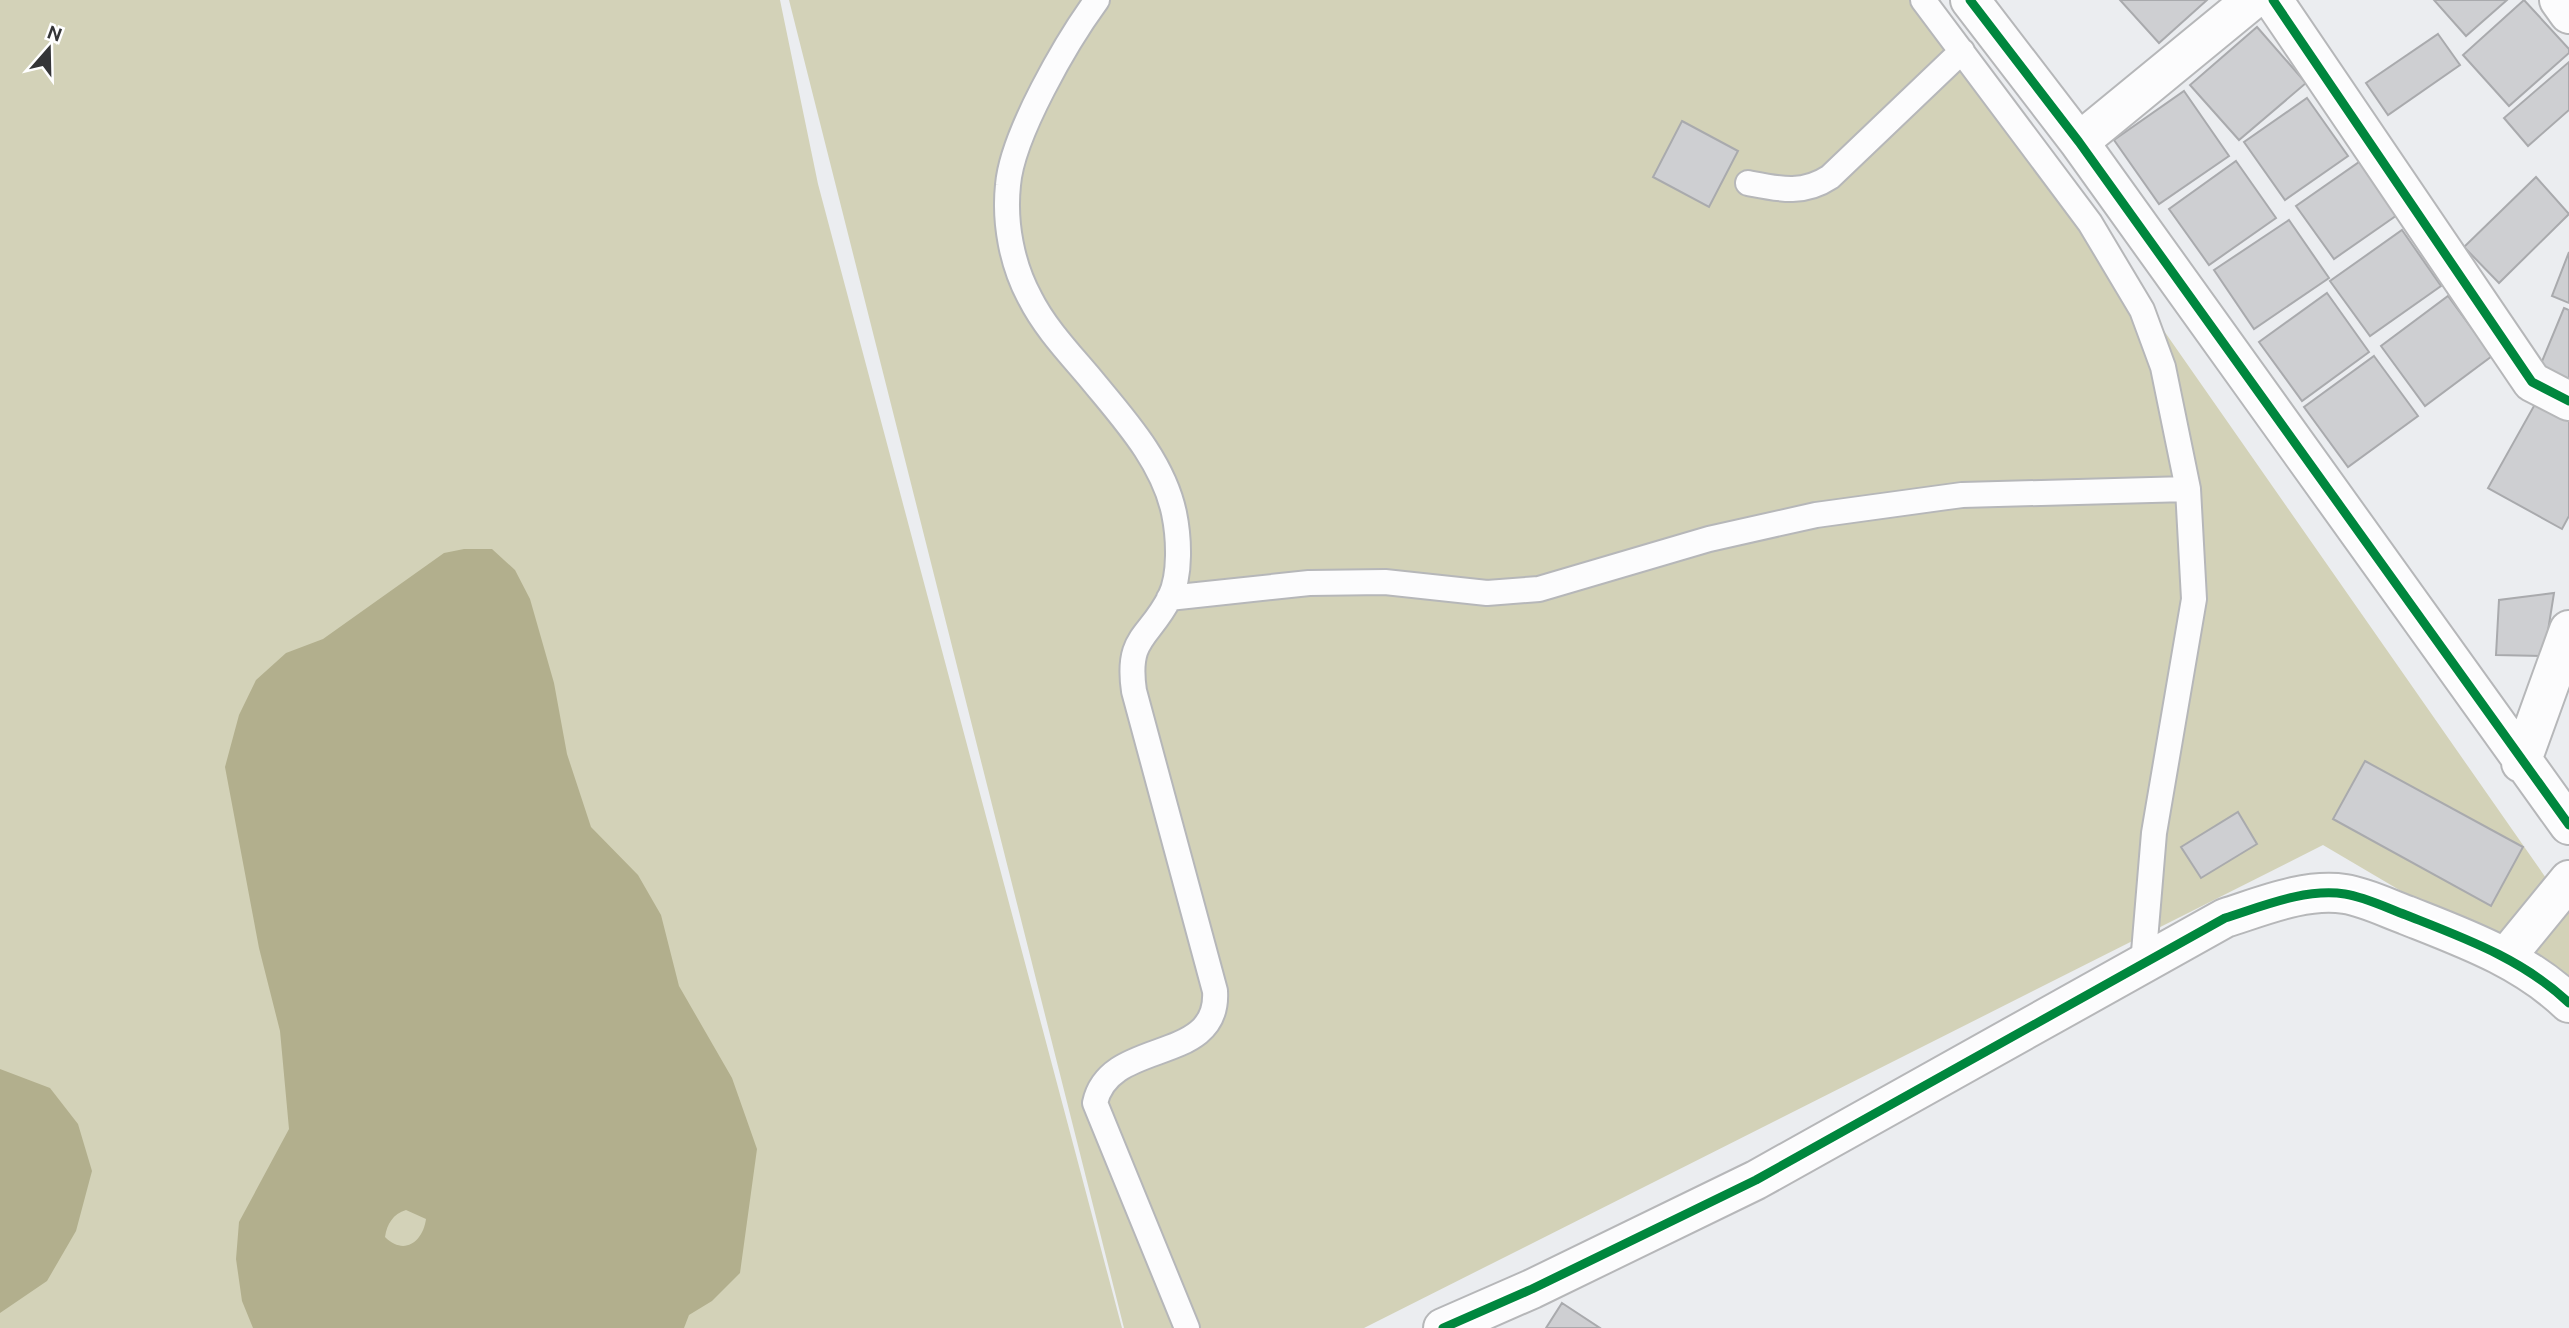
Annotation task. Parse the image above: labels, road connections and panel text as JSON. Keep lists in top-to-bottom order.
{
  "north": "top"
}
